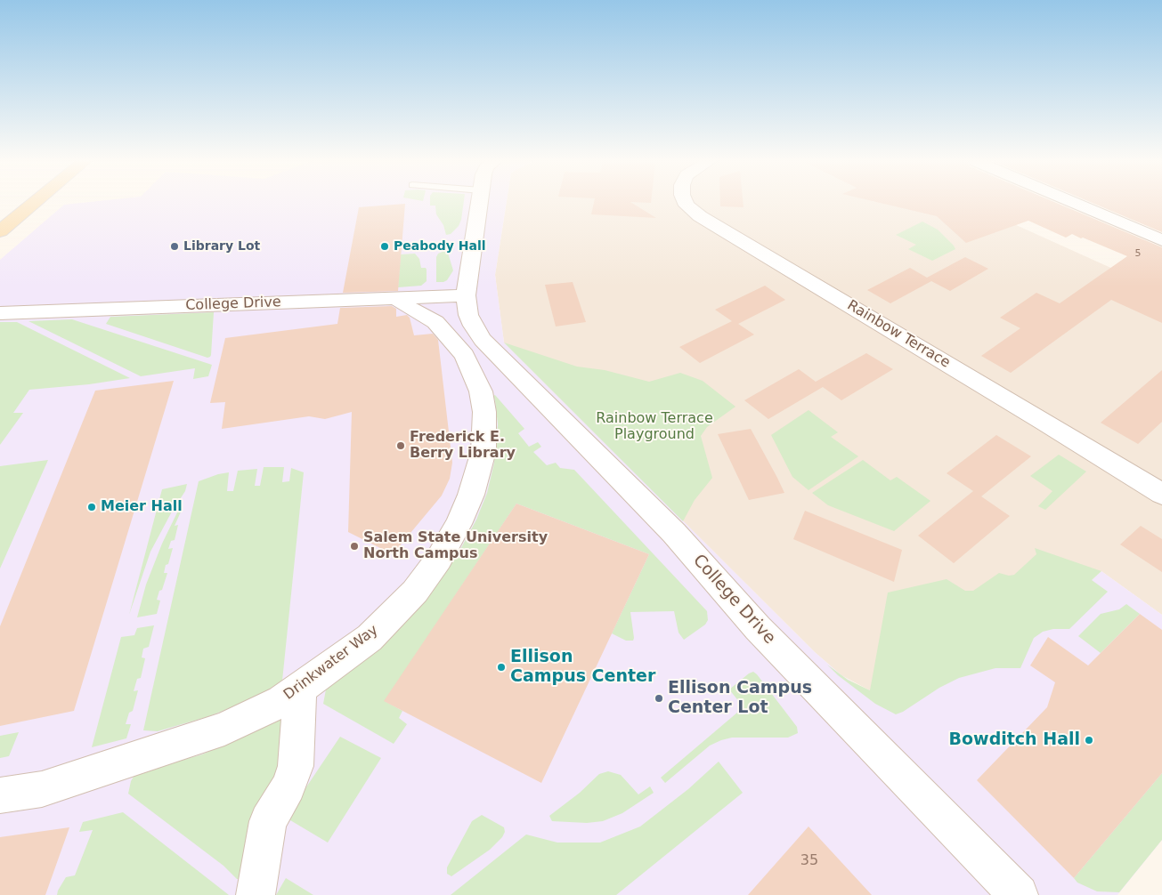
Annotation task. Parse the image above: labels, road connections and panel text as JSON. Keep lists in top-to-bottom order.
{
  "streets": {
    "street": ["College Drive", "Rainbow Terrace", "Drinkwater Way"]
  },
  "parks": ["Rainbow Terrace Playground"],
  "places": [
    "Library Lot",
    "Peabody Hall",
    "Frederick E. Berry Library",
    "Meier Hall",
    "Salem State University North Campus",
    "Ellison Campus Center",
    "Ellison Campus Center Lot",
    "Bowditch Hall"
  ],
  "house_numbers": ["5", "35"]
}
